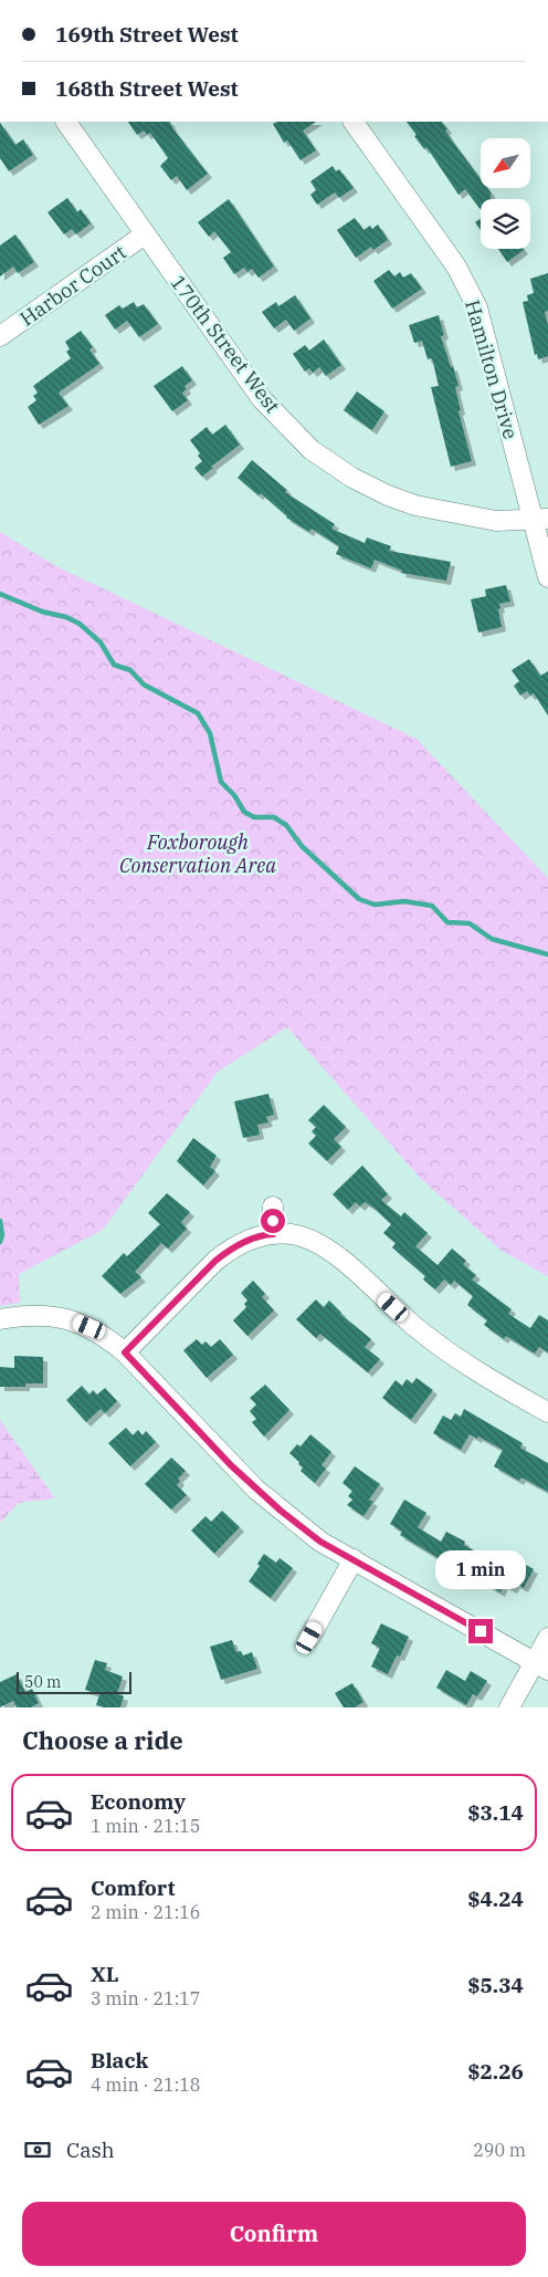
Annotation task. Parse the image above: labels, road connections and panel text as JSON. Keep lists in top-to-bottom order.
{
  "streets": {
    "street": ["Harbor Court", "170th Street West", "Hamilton Drive"]
  },
  "crossings": [
    ["Harbor Court", "170th Street West"],
    ["170th Street West", "Hamilton Drive"]
  ],
  "parks": ["Foxborough Conservation Area"],
  "scale_bar": "50 m",
  "north": "bottom left",
  "page": {
    "banner": ["169th Street West", "168th Street West"],
    "bubble": "1 min",
    "scale": "50 m",
    "heading": "Choose a ride",
    "list": [
      {
        "name": "Economy",
        "note": "1 min · 21:15",
        "value": "$3.14"
      },
      {
        "name": "Comfort",
        "note": "2 min · 21:16",
        "value": "$4.24"
      },
      {
        "name": "XL",
        "note": "3 min · 21:17",
        "value": "$5.34"
      },
      {
        "name": "Black",
        "note": "4 min · 21:18",
        "value": "$2.26"
      }
    ],
    "pay": ["Cash", "290 m"],
    "buttons": "Confirm"
  }
}
